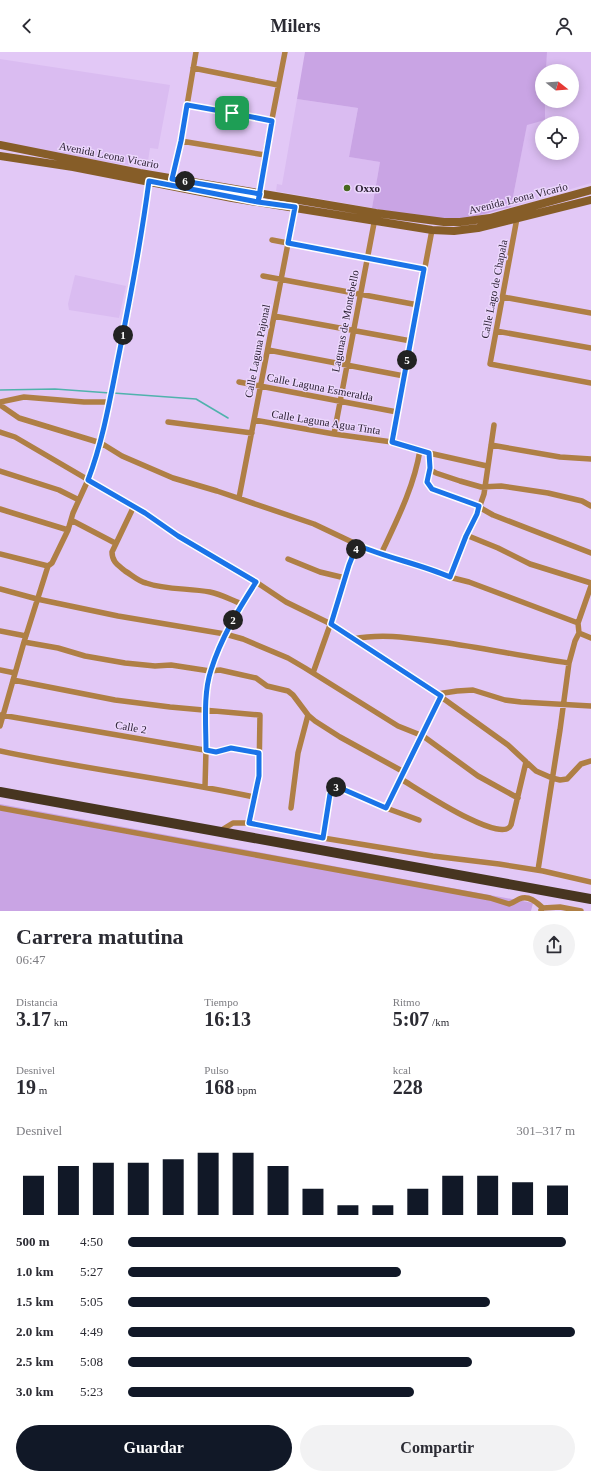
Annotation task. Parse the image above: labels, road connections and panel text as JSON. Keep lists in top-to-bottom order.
{
  "streets": {
    "street": [
      "Avenida Leona Vicario",
      "Calle Lago de Chapala",
      "Lagunas de Montebello",
      "Calle Laguna Pajonal",
      "Calle Laguna Esmeralda",
      "Calle Laguna Agua Tinta",
      "Calle 2"
    ]
  },
  "crossings": [
    ["Avenida Leona Vicario", "Calle Lago de Chapala"],
    ["Avenida Leona Vicario", "Lagunas de Montebello"],
    ["Avenida Leona Vicario", "Calle Laguna Pajonal"],
    ["Lagunas de Montebello", "Calle Laguna Esmeralda"],
    ["Lagunas de Montebello", "Calle Laguna Agua Tinta"],
    ["Calle Laguna Pajonal", "Calle Laguna Esmeralda"],
    ["Calle Laguna Pajonal", "Calle Laguna Agua Tinta"]
  ],
  "places": ["Oxxo"],
  "north": "right",
  "page": {
    "header": "Milers",
    "pins": [
      "6",
      "1",
      "5",
      "4",
      "2",
      "3"
    ],
    "heading": ["Carrera matutina", "06:47"],
    "stats": [
      ["Distancia", "3.17 km"],
      ["Tiempo", "16:13"],
      ["Ritmo", "5:07 /km"],
      ["Desnivel", "19 m"],
      ["Pulso", "168 bpm"],
      ["kcal", "228"]
    ],
    "chart": ["Desnivel", "301–317 m"],
    "list": [
      {
        "name": "500 m",
        "note": "4:50"
      },
      {
        "name": "1.0 km",
        "note": "5:27"
      },
      {
        "name": "1.5 km",
        "note": "5:05"
      },
      {
        "name": "2.0 km",
        "note": "4:49"
      },
      {
        "name": "2.5 km",
        "note": "5:08"
      },
      {
        "name": "3.0 km",
        "note": "5:23"
      }
    ],
    "buttons": ["Guardar", "Compartir"]
  }
}
